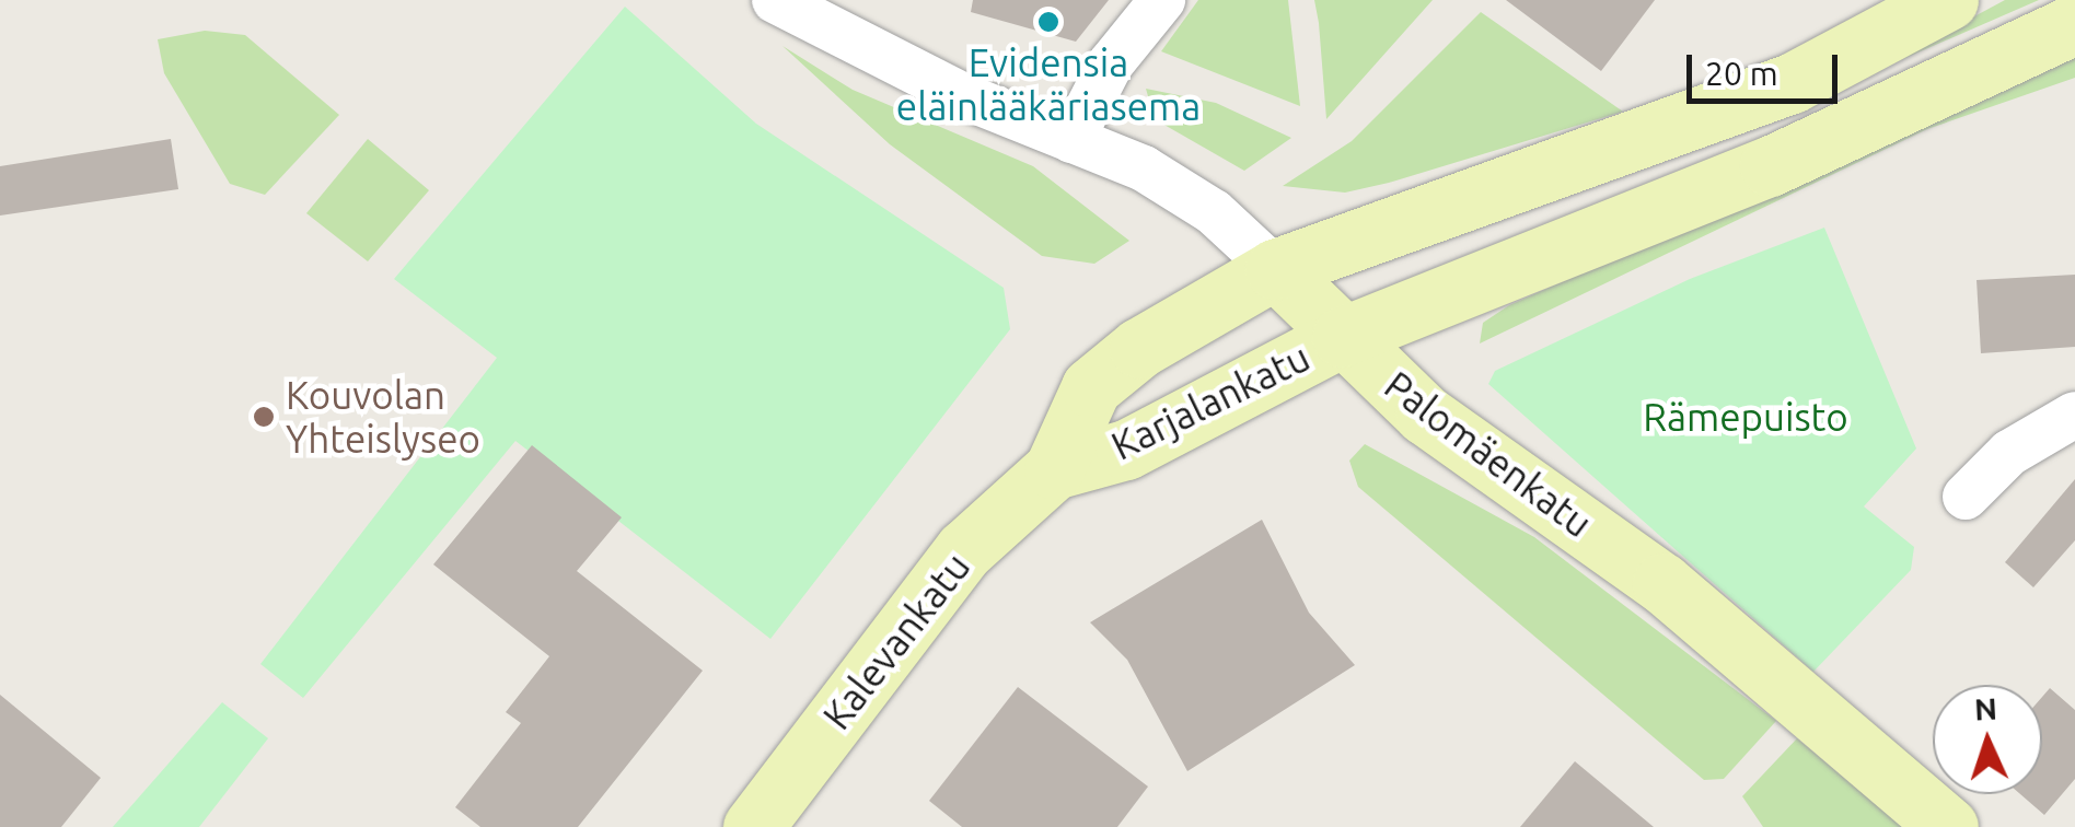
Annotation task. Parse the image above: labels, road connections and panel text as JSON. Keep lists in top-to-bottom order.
{
  "streets": {
    "main road": ["Karjalankatu", "Palomäenkatu", "Kalevankatu"]
  },
  "crossings": [
    ["Karjalankatu", "Palomäenkatu"],
    ["Karjalankatu", "Kalevankatu"]
  ],
  "parks": ["Rämepuisto"],
  "places": ["Evidensia eläinlääkäriasema", "Kouvolan Yhteislyseo"],
  "scale_bar": "20 m",
  "north": "top"
}
